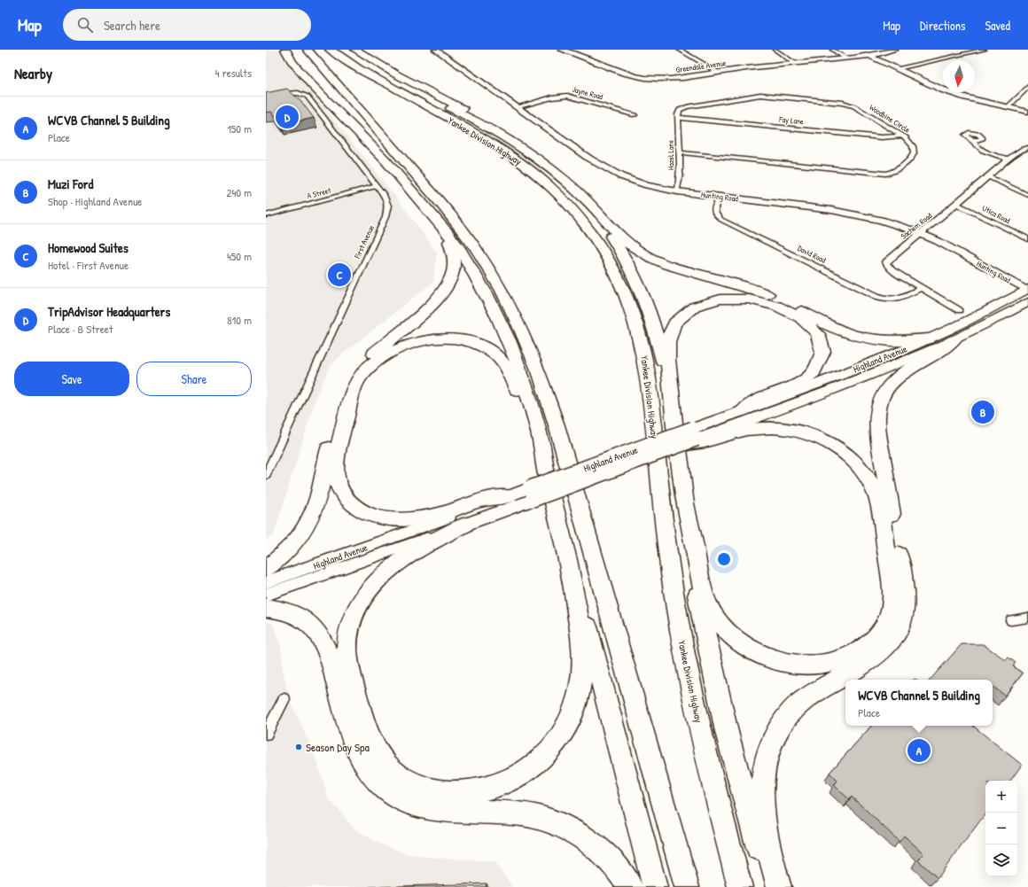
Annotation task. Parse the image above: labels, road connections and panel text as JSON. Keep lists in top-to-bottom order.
{
  "streets": {
    "highway": ["Yankee Division Highway"],
    "main road": ["Greendale Avenue", "Hunting Road", "Highland Avenue"],
    "street": [
      "Jayne Road",
      "Woodbine Circle",
      "Fay Lane",
      "Hazel Lane",
      "A Street",
      "Utica Road",
      "Sachem Road",
      "First Avenue",
      "David Road"
    ]
  },
  "crossings": [
    ["Jayne Road", "Hunting Road"],
    ["Woodbine Circle", "Fay Lane"],
    ["Woodbine Circle", "Hazel Lane"],
    ["Fay Lane", "Hazel Lane"],
    ["Hazel Lane", "Hunting Road"],
    ["A Street", "First Avenue"],
    ["Hunting Road", "Sachem Road"],
    ["Hunting Road", "David Road"],
    ["Hunting Road", "Highland Avenue"],
    ["Utica Road", "Sachem Road"],
    ["Sachem Road", "David Road"]
  ],
  "places": ["Season Day Spa"],
  "north": "bottom",
  "page": {
    "header": "Map",
    "search": "Search here",
    "nav": ["Map", "Directions", "Saved"],
    "heading": ["Nearby", "4 results"],
    "list": [
      {
        "mark": "A",
        "name": "WCVB Channel 5 Building",
        "note": "Place",
        "value": "150 m"
      },
      {
        "mark": "B",
        "name": "Muzi Ford",
        "note": "Shop · Highland Avenue",
        "value": "240 m"
      },
      {
        "mark": "C",
        "name": "Homewood Suites",
        "note": "Hotel · First Avenue",
        "value": "450 m"
      },
      {
        "mark": "D",
        "name": "TripAdvisor Headquarters",
        "note": "Place · B Street",
        "value": "810 m"
      }
    ],
    "pins": [
      "D",
      "C",
      "B",
      "A"
    ],
    "buttons": ["Save", "Share"],
    "popup": ["WCVB Channel 5 Building", "Place"],
    "map_buttons": ["+", "−"]
  }
}
